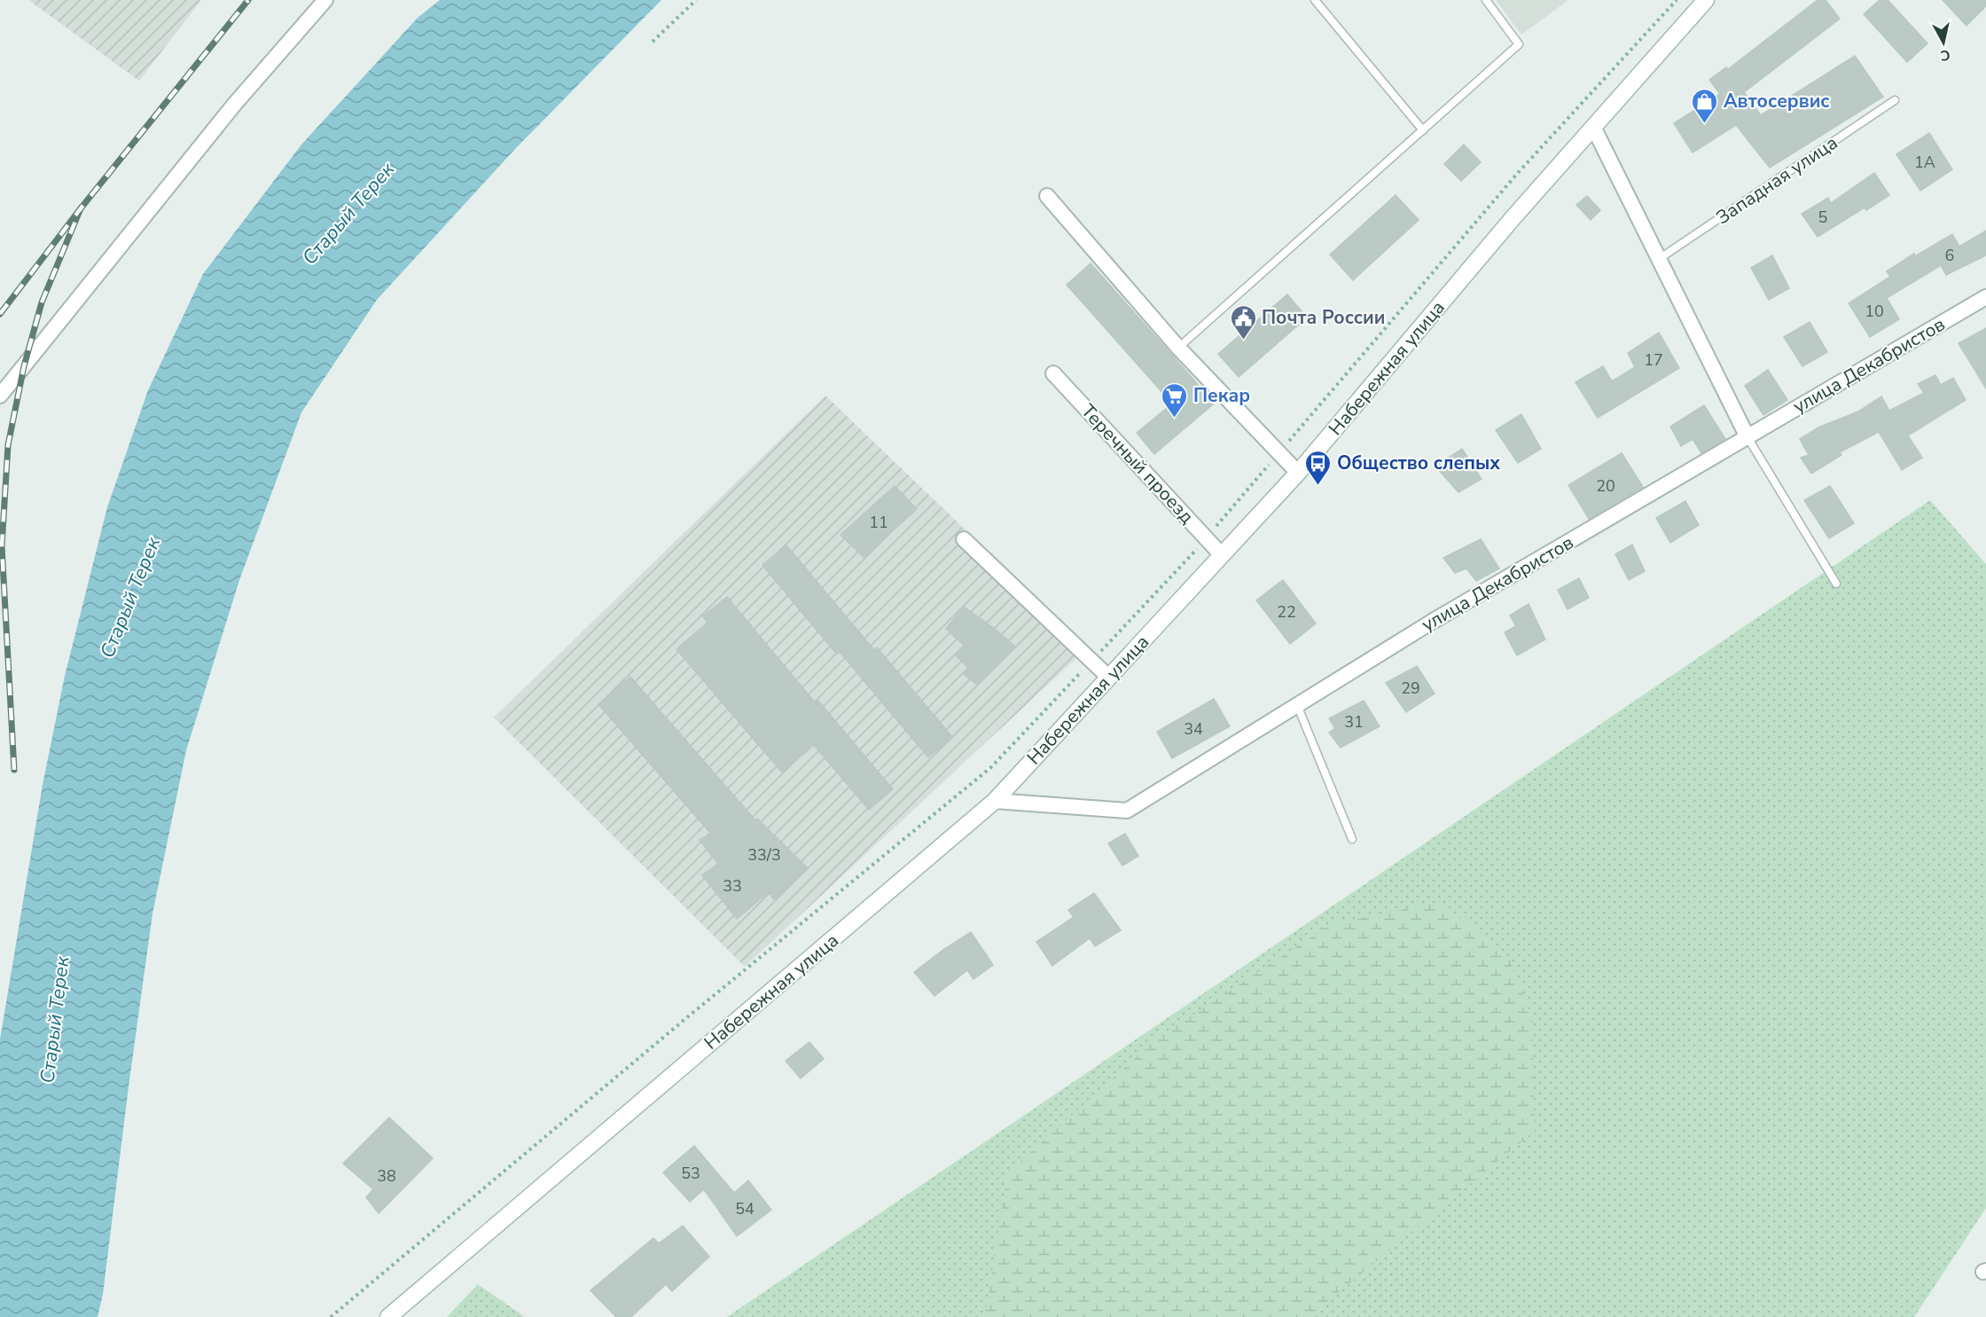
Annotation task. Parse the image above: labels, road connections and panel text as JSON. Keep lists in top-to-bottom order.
{
  "streets": {
    "main road": ["Набережная улица"],
    "street": ["улица Декабристов", "Теречный проезд"],
    "lane": ["Западная улица"]
  },
  "crossings": [
    ["улица Декабристов", "Набережная улица"],
    ["Набережная улица", "Теречный проезд"]
  ],
  "water": ["Старый Терек"],
  "places": {
    "shop": ["Автосервис"],
    "public building": ["Почта России"],
    "supermarket": ["Пекар"],
    "bus stop": ["Общество слепых"]
  },
  "house_numbers": [
    "1А",
    "5",
    "6",
    "10",
    "17",
    "20",
    "11",
    "22",
    "29",
    "31",
    "34",
    "33/3",
    "33",
    "53",
    "38",
    "54"
  ],
  "north": "bottom"
}
